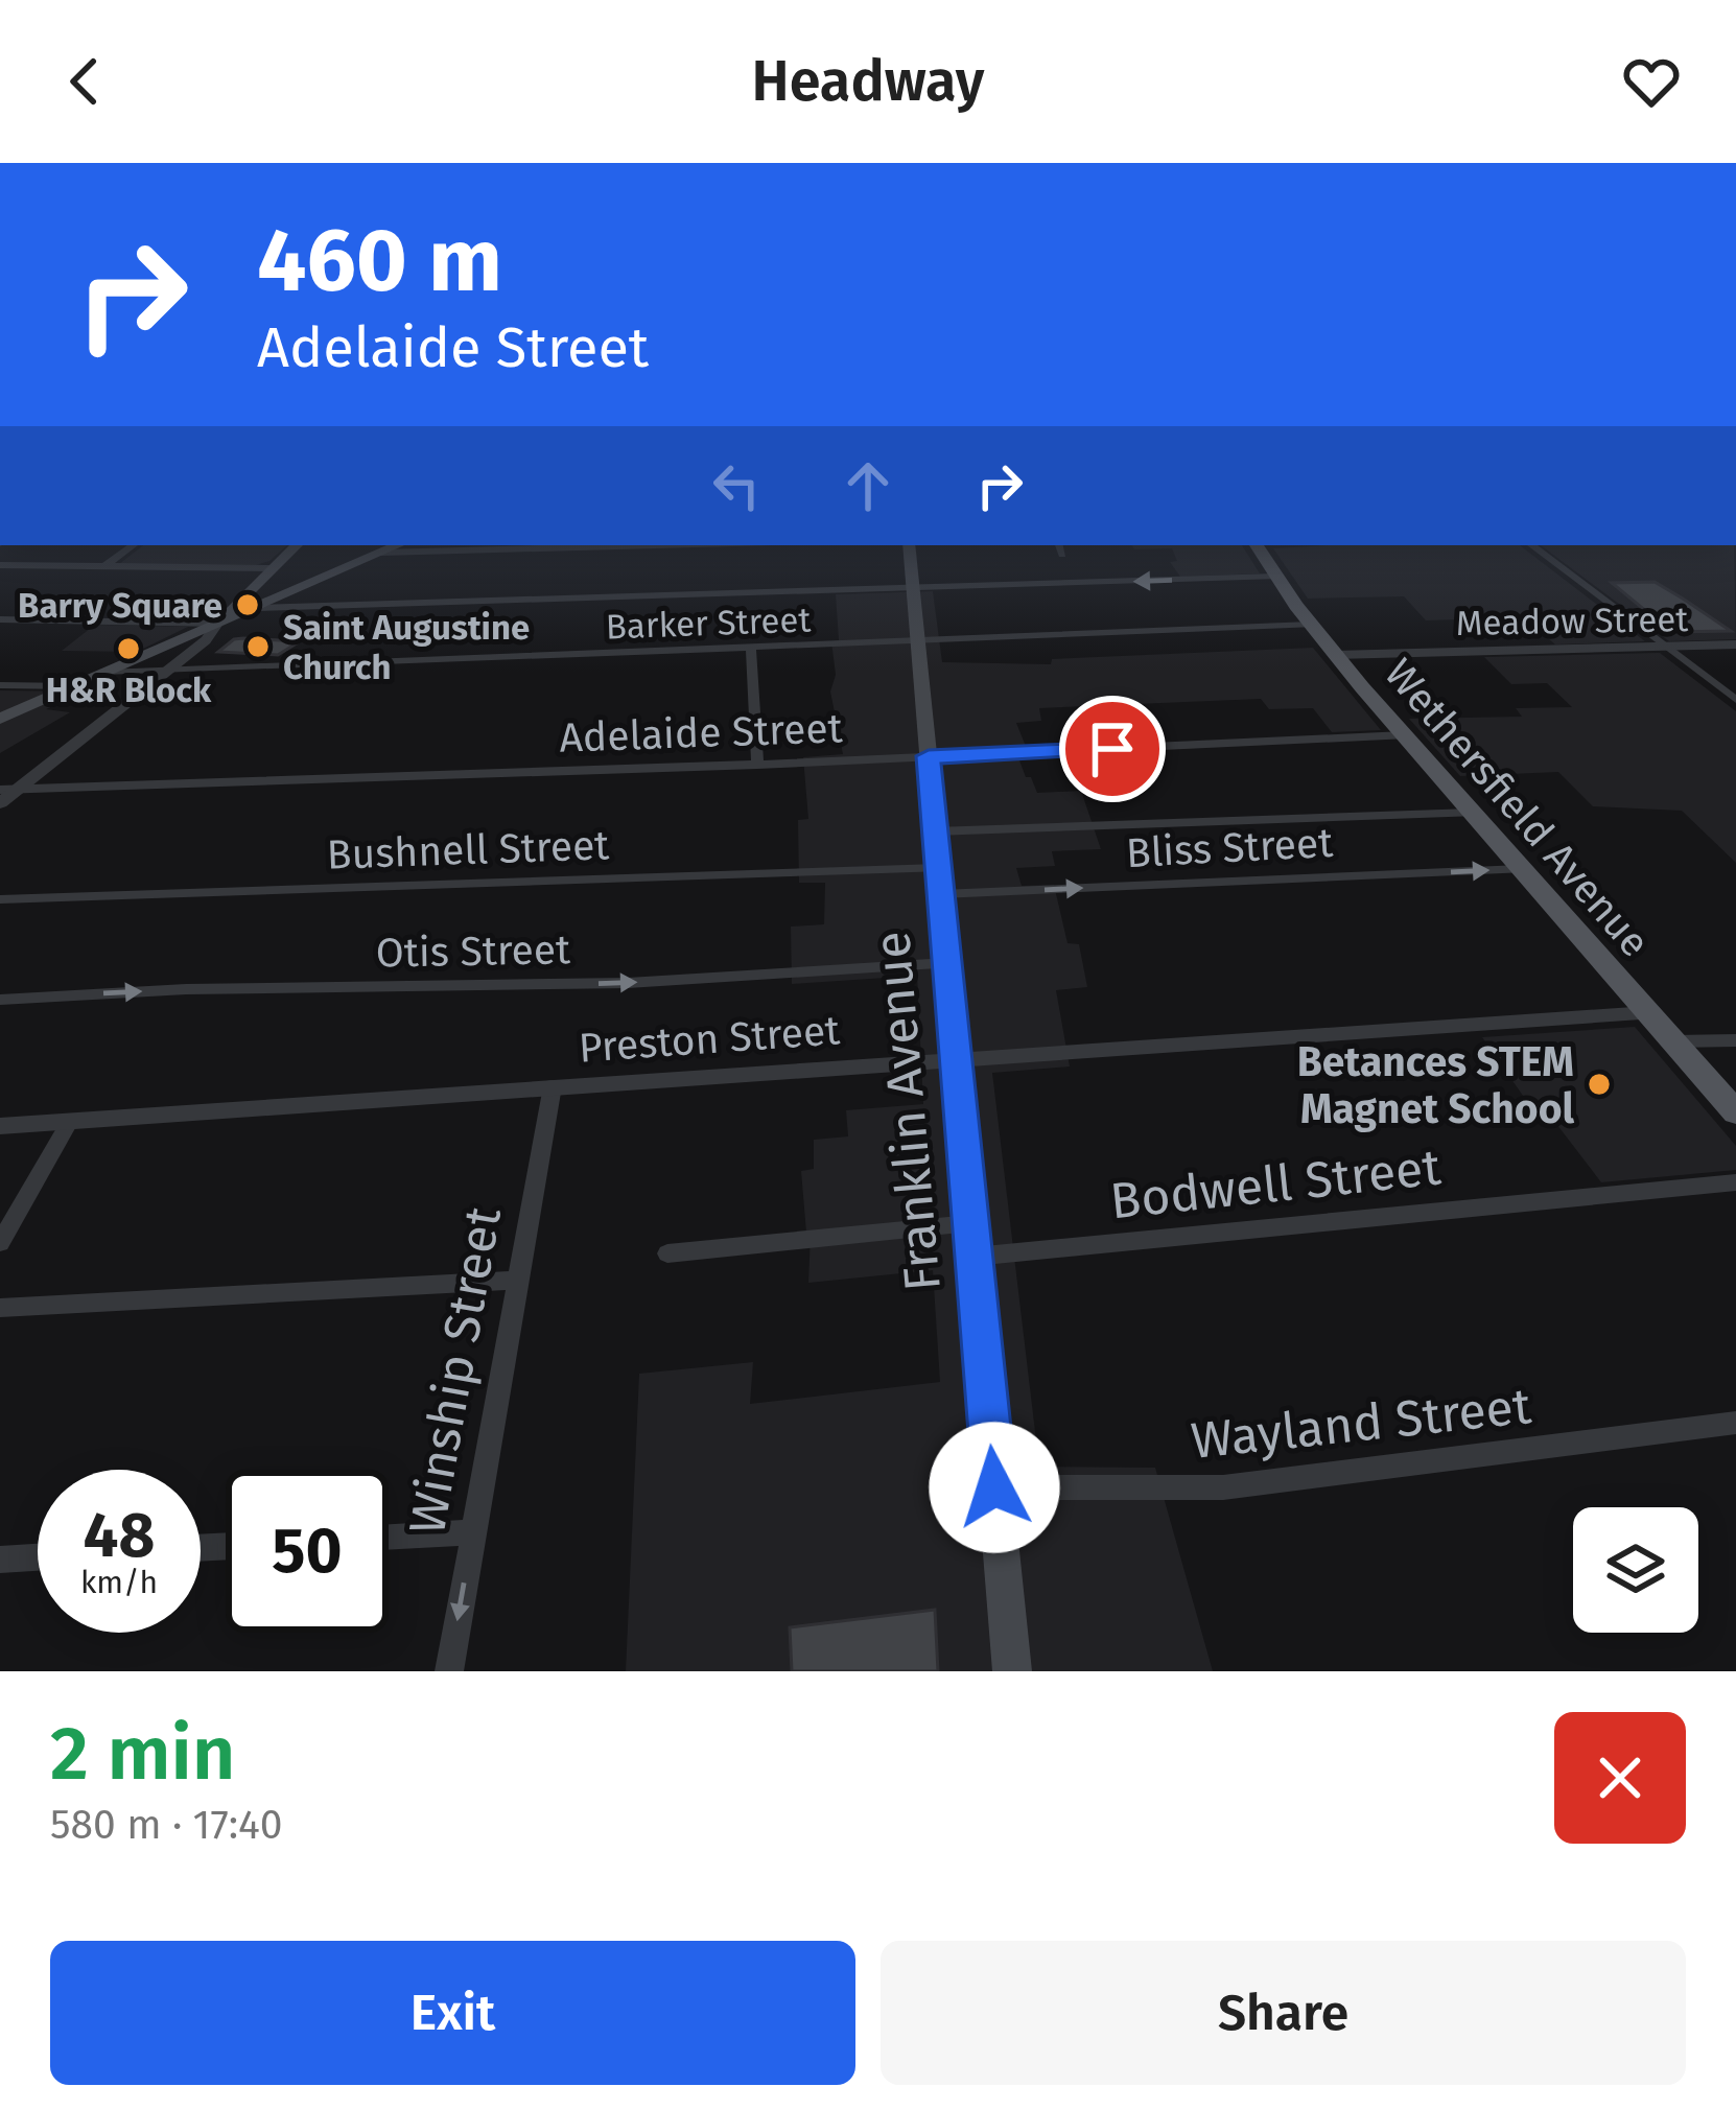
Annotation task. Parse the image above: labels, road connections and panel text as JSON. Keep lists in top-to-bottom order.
{
  "streets": {
    "main road": ["Wethersfield Avenue", "Franklin Avenue"],
    "street": [
      "Meadow Street",
      "Barker Street",
      "Adelaide Street",
      "Bliss Street",
      "Bushnell Street",
      "Otis Street",
      "Preston Street",
      "Bodwell Street",
      "Winship Street",
      "Wayland Street"
    ]
  },
  "crossings": [
    ["Meadow Street", "Wethersfield Avenue"],
    ["Barker Street", "Wethersfield Avenue"],
    ["Barker Street", "Franklin Avenue"],
    ["Adelaide Street", "Wethersfield Avenue"],
    ["Adelaide Street", "Franklin Avenue"],
    ["Wethersfield Avenue", "Bliss Street"],
    ["Wethersfield Avenue", "Preston Street"],
    ["Bliss Street", "Franklin Avenue"],
    ["Bushnell Street", "Franklin Avenue"],
    ["Otis Street", "Franklin Avenue"],
    ["Preston Street", "Franklin Avenue"],
    ["Preston Street", "Winship Street"],
    ["Franklin Avenue", "Bodwell Street"],
    ["Franklin Avenue", "Wayland Street"]
  ],
  "one_way": ["Otis Street"],
  "places": [
    "Barry Square",
    "Saint Augustine Church",
    "H&R Block",
    "Betances STEM Magnet School"
  ],
  "page": {
    "header": "Headway",
    "turn": ["460 m", "Adelaide Street"],
    "speed": "48 km/h",
    "limit": "50",
    "heading": ["2 min", "580 m · 17:40"],
    "buttons": ["Exit", "Share"]
  }
}
